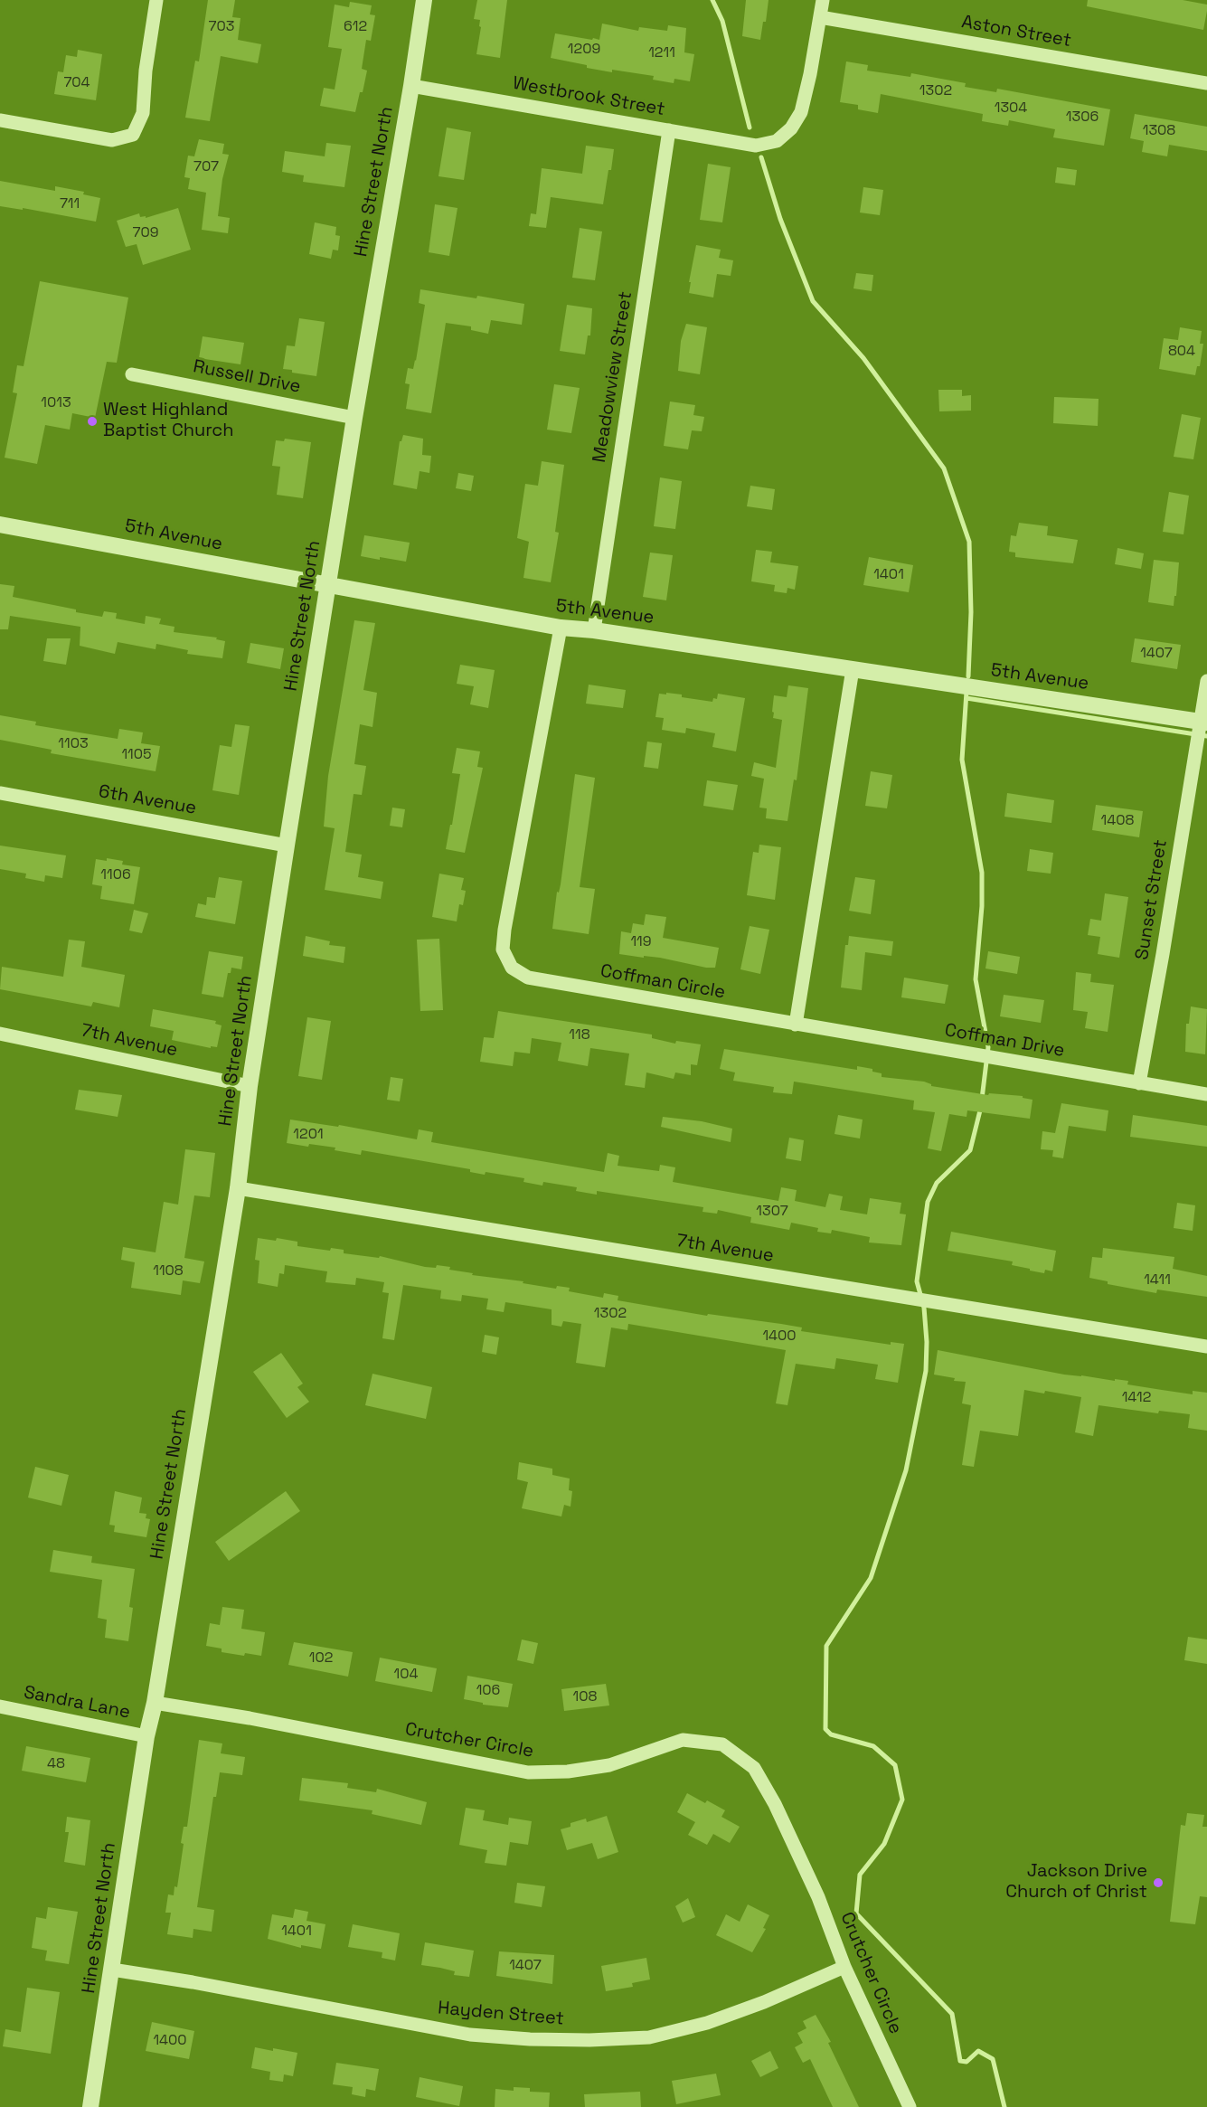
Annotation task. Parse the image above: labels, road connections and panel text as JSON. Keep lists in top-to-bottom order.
{
  "streets": {
    "street": [
      "Aston Street",
      "Westbrook Street",
      "Hine Street North",
      "Russell Drive",
      "Meadowview Street",
      "5th Avenue",
      "6th Avenue",
      "Sunset Street",
      "Coffman Circle",
      "7th Avenue",
      "Coffman Drive",
      "Sandra Lane",
      "Crutcher Circle",
      "Hayden Street"
    ]
  },
  "crossings": [
    ["Aston Street", "Westbrook Street"],
    ["Westbrook Street", "Hine Street North"],
    ["Westbrook Street", "Meadowview Street"],
    ["Hine Street North", "Russell Drive"],
    ["Hine Street North", "5th Avenue"],
    ["Hine Street North", "6th Avenue"],
    ["Hine Street North", "7th Avenue"],
    ["Hine Street North", "Sandra Lane"],
    ["Hine Street North", "Crutcher Circle"],
    ["Hine Street North", "Hayden Street"],
    ["Meadowview Street", "5th Avenue"],
    ["5th Avenue", "Sunset Street"],
    ["5th Avenue", "Coffman Circle"],
    ["Sunset Street", "Coffman Drive"],
    ["Coffman Circle", "Coffman Drive"],
    ["Crutcher Circle", "Hayden Street"]
  ],
  "places": ["West Highland Baptist Church", "Jackson Drive Church of Christ"],
  "house_numbers": [
    "703",
    "612",
    "1209",
    "1211",
    "704",
    "1302",
    "1304",
    "1306",
    "1308",
    "707",
    "711",
    "709",
    "804",
    "1013",
    "1401",
    "1407",
    "1103",
    "1105",
    "1408",
    "1106",
    "119",
    "118",
    "1201",
    "1307",
    "1108",
    "1411",
    "1302",
    "1400",
    "1412",
    "102",
    "104",
    "106",
    "108",
    "48",
    "1401",
    "1407",
    "1400"
  ]
}
